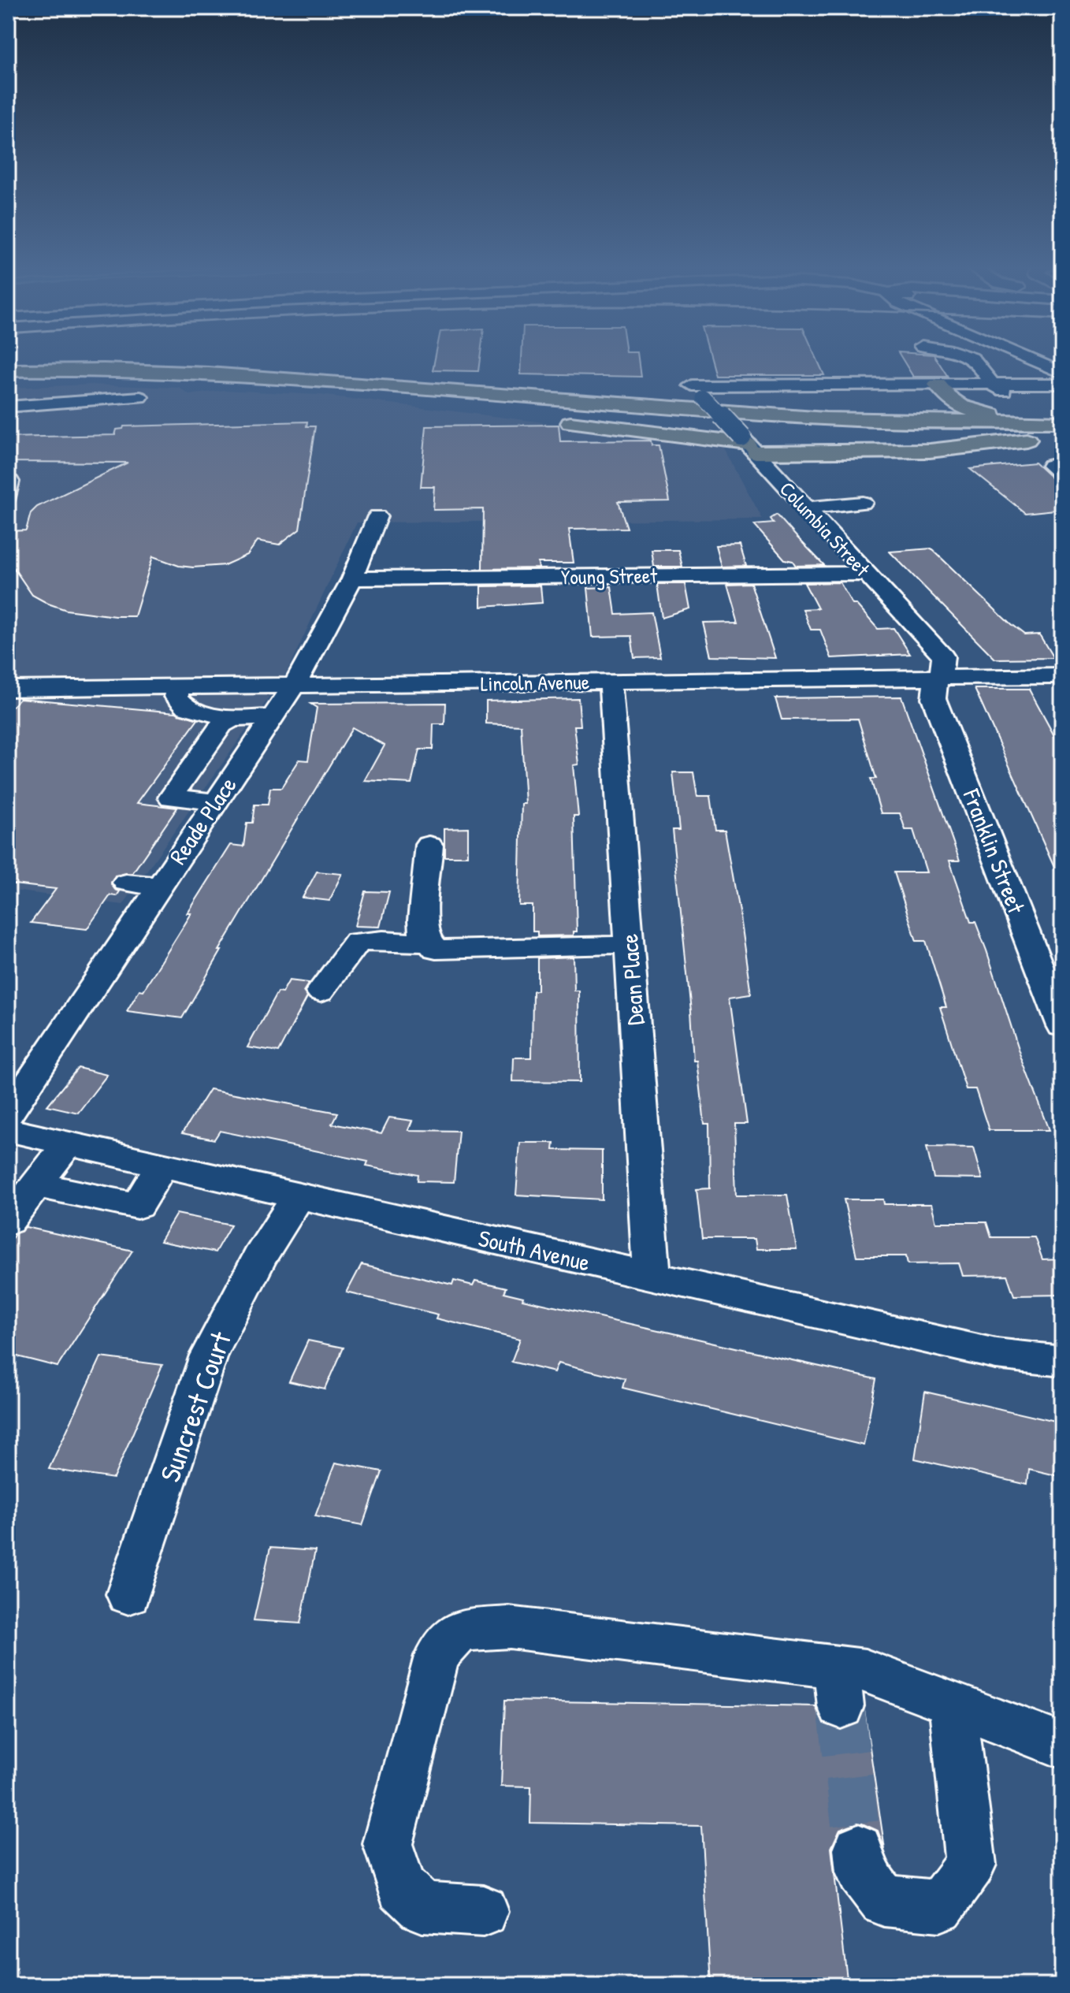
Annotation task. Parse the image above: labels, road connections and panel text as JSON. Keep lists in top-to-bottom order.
{
  "streets": {
    "street": [
      "Columbia Street",
      "Young Street",
      "Lincoln Avenue",
      "Reade Place",
      "Franklin Street",
      "Dean Place",
      "South Avenue",
      "Suncrest Court"
    ]
  },
  "crossings": [
    ["Columbia Street", "Young Street"],
    ["Columbia Street", "Lincoln Avenue"],
    ["Columbia Street", "Franklin Street"],
    ["Young Street", "Reade Place"],
    ["Lincoln Avenue", "Reade Place"],
    ["Lincoln Avenue", "Franklin Street"],
    ["Lincoln Avenue", "Dean Place"],
    ["Dean Place", "South Avenue"],
    ["South Avenue", "Suncrest Court"]
  ]
}
